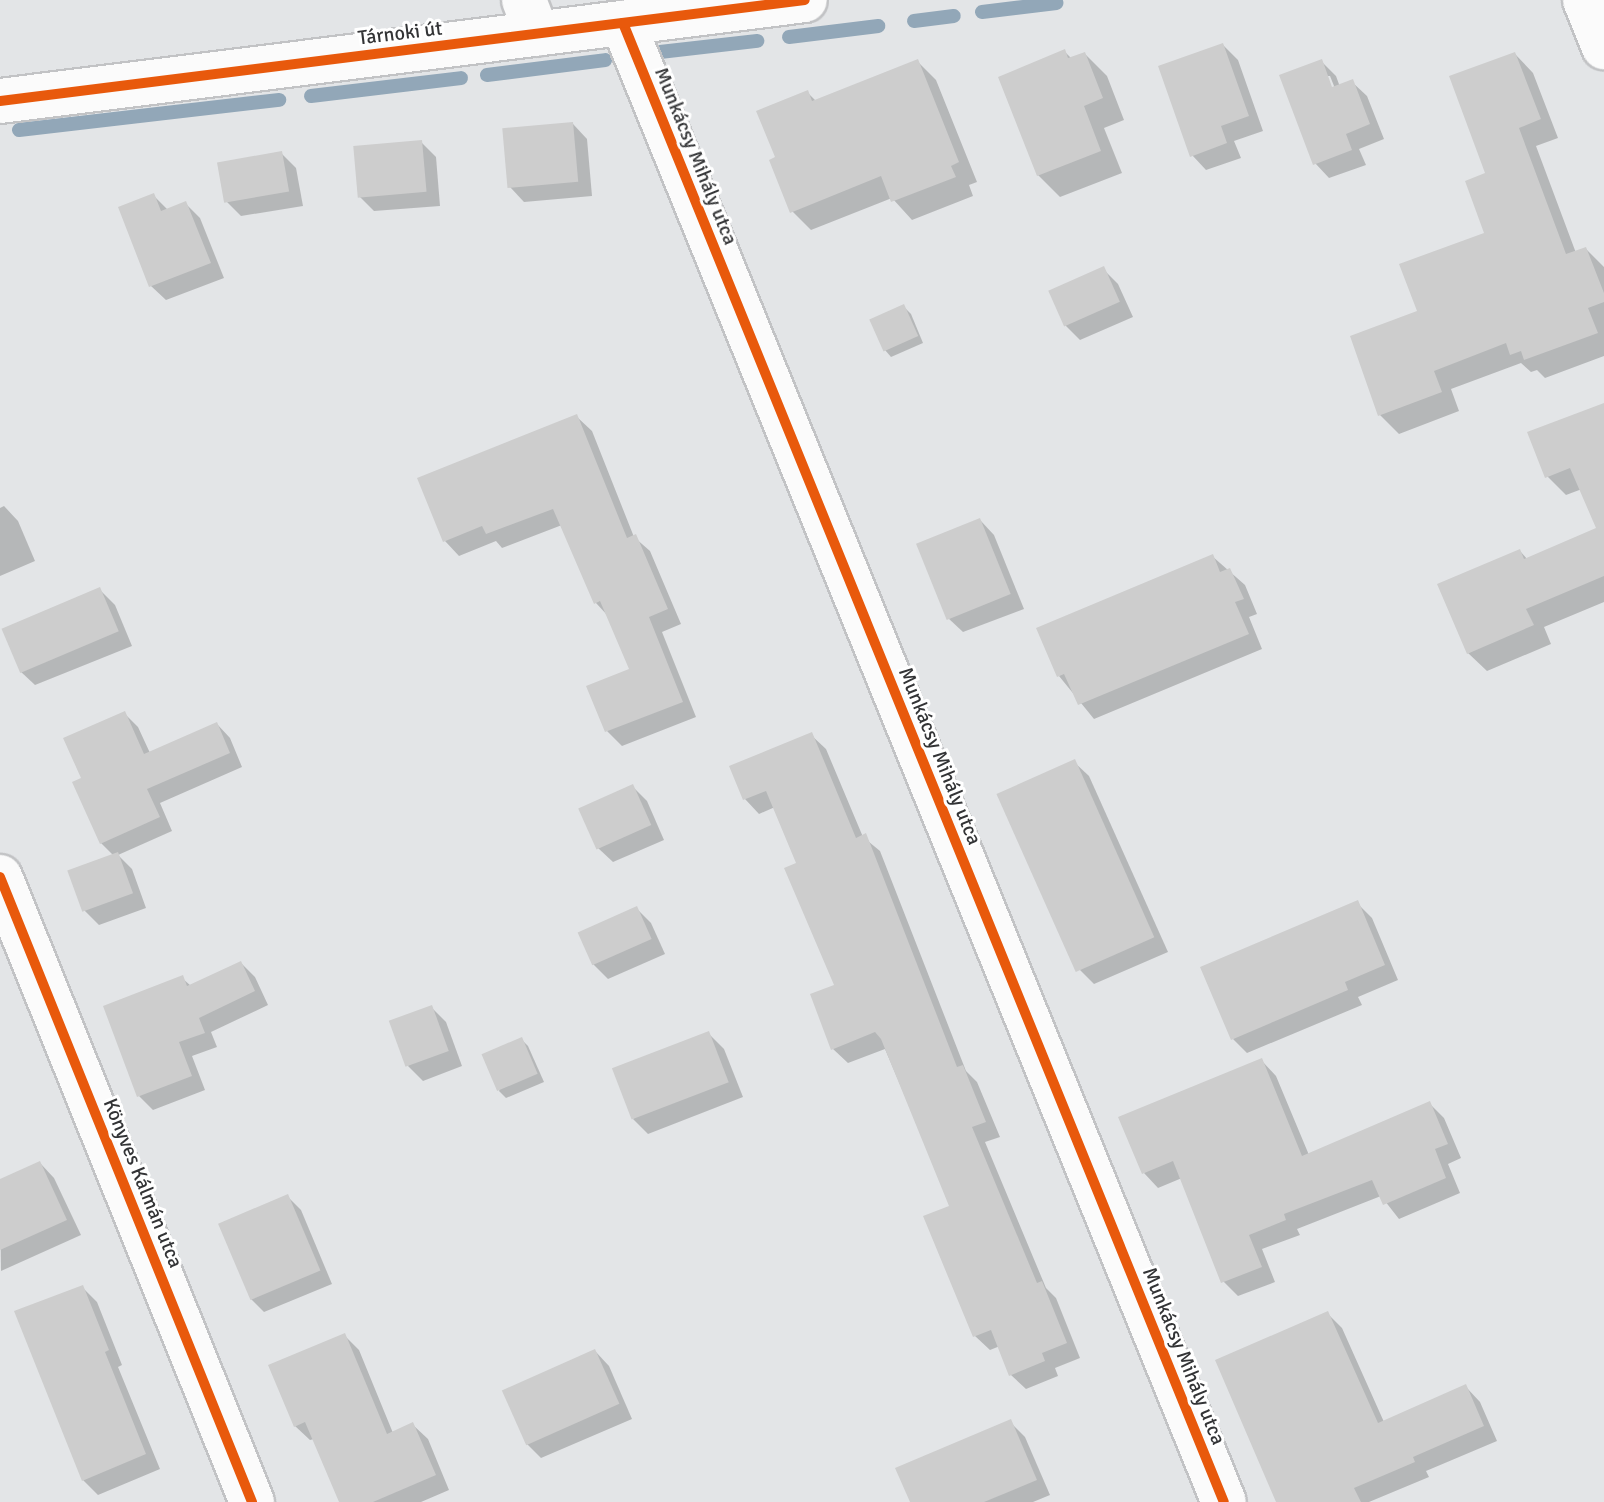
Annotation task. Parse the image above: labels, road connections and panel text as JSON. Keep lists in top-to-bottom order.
{
  "streets": {
    "street": ["Tárnoki út", "Munkácsy Mihály utca", "Könyves Kálmán utca"]
  },
  "crossings": [
    ["Tárnoki út", "Munkácsy Mihály utca"]
  ]
}
